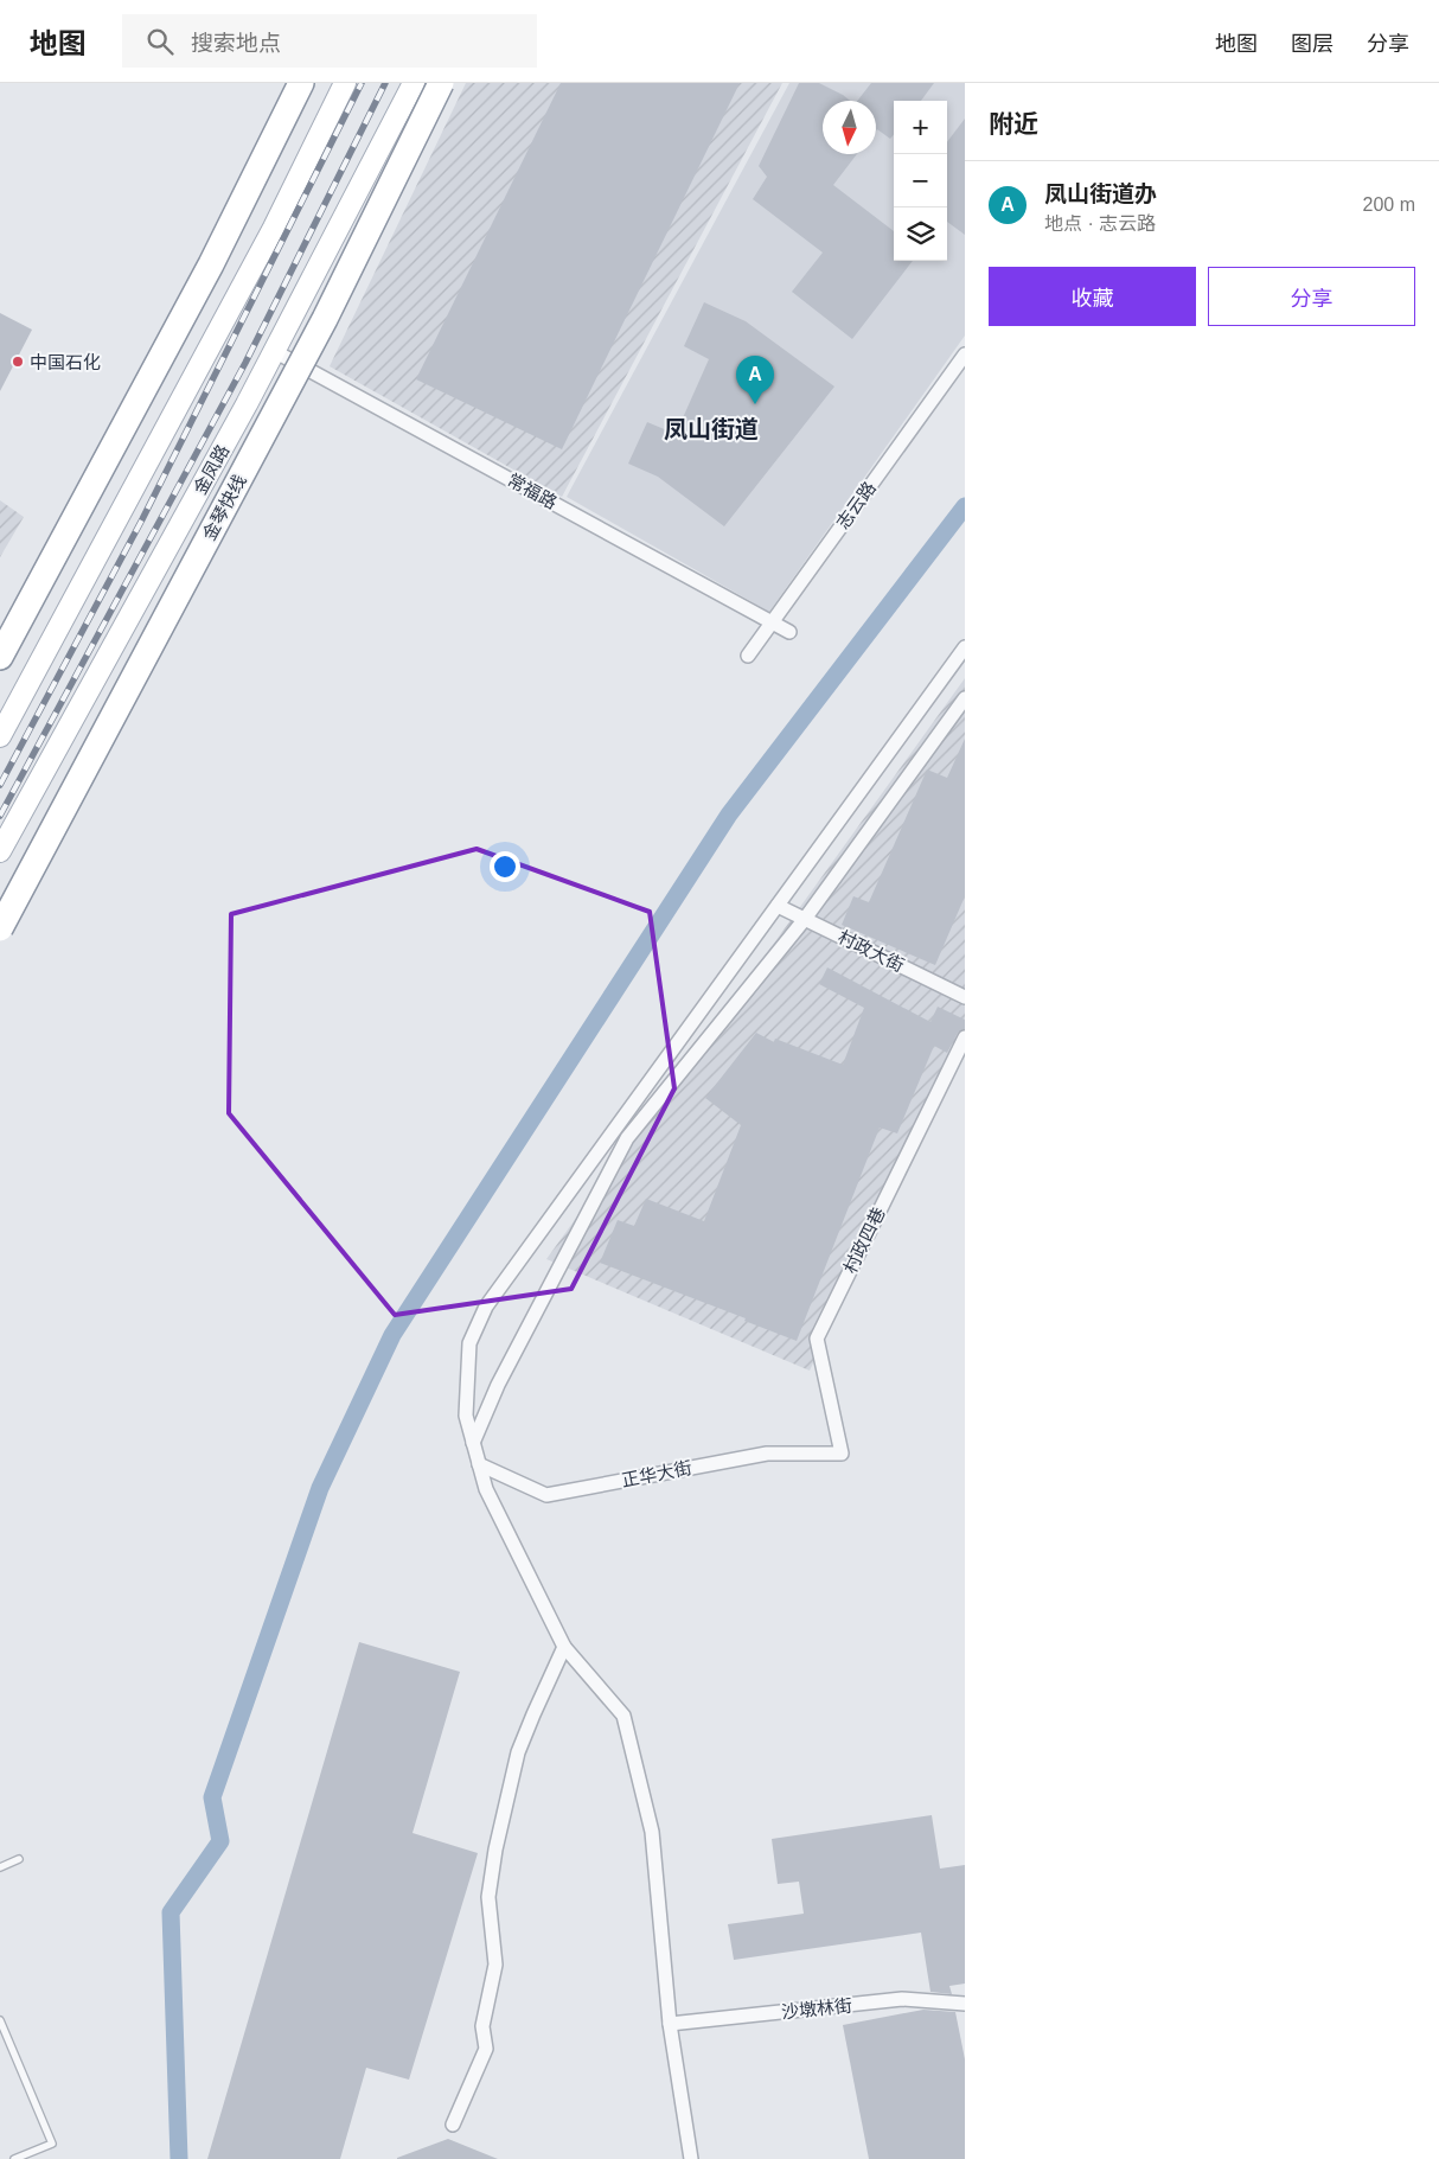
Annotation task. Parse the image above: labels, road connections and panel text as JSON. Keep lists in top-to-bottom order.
{
  "streets": {
    "highway": ["金琴快线"],
    "main road": ["金凤路"],
    "street": [
      "常福路",
      "志云路",
      "村政大街",
      "村政四巷",
      "正华大街",
      "沙墩林街"
    ]
  },
  "crossings": [
    ["金凤路", "常福路"],
    ["常福路", "志云路"],
    ["村政四巷", "正华大街"]
  ],
  "districts": ["凤山街道"],
  "places": ["中国石化"],
  "north": "bottom",
  "page": {
    "header": "地图",
    "search": "搜索地点",
    "nav": ["地图", "图层", "分享"],
    "heading": "附近",
    "map_buttons": ["+", "−"],
    "list": [
      {
        "mark": "A",
        "name": "凤山街道办",
        "note": "地点 · 志云路",
        "value": "200 m"
      }
    ],
    "buttons": ["收藏", "分享"],
    "pins": "A"
  }
}
